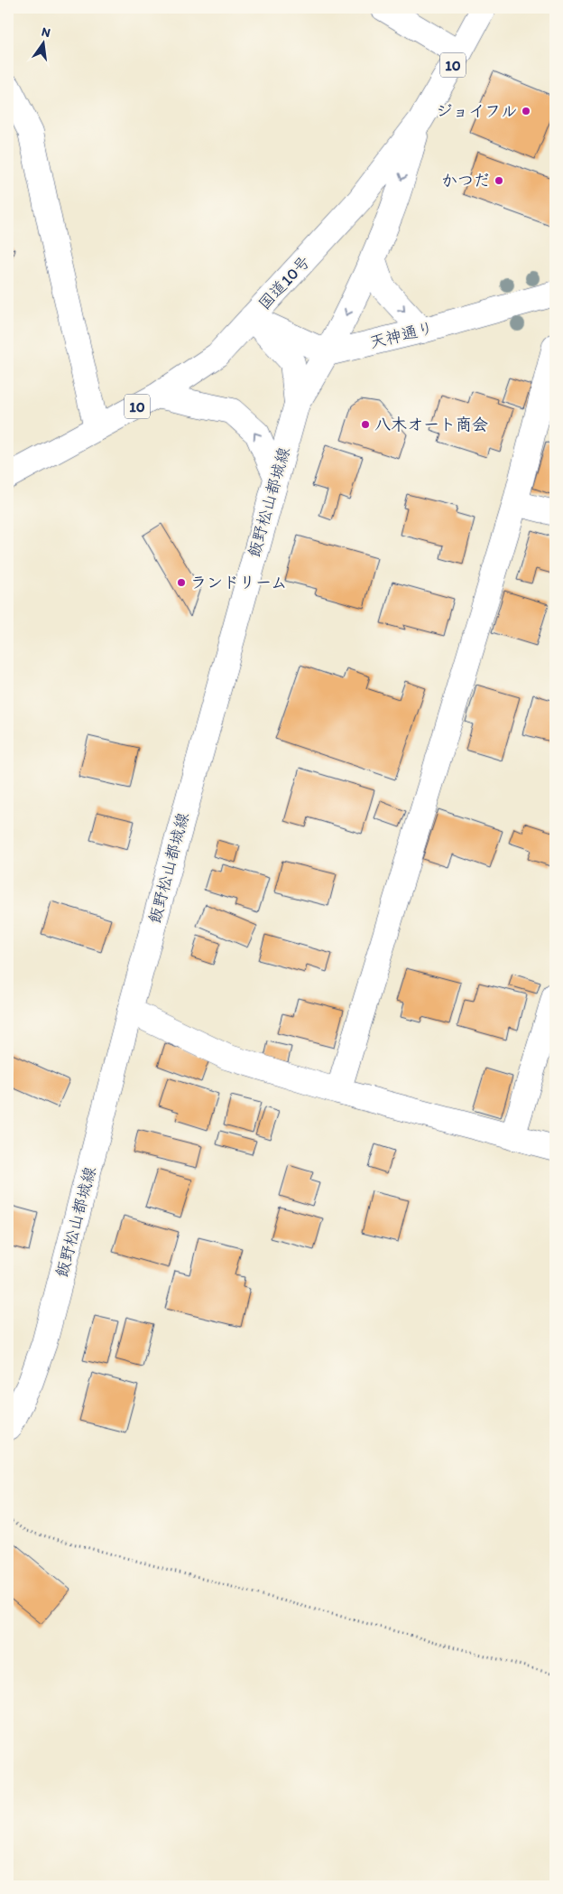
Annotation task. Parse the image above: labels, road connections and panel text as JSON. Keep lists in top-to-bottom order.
{
  "streets": {
    "main road": [
      "10",
      "国道10号",
      "天神通り",
      "飯野松山都城線"
    ]
  },
  "crossings": [
    ["国道10号", "飯野松山都城線"]
  ],
  "places": [
    "ジョイフル",
    "かつだ",
    "八木オート商会",
    "ランドリーム"
  ],
  "north": "top"
}
